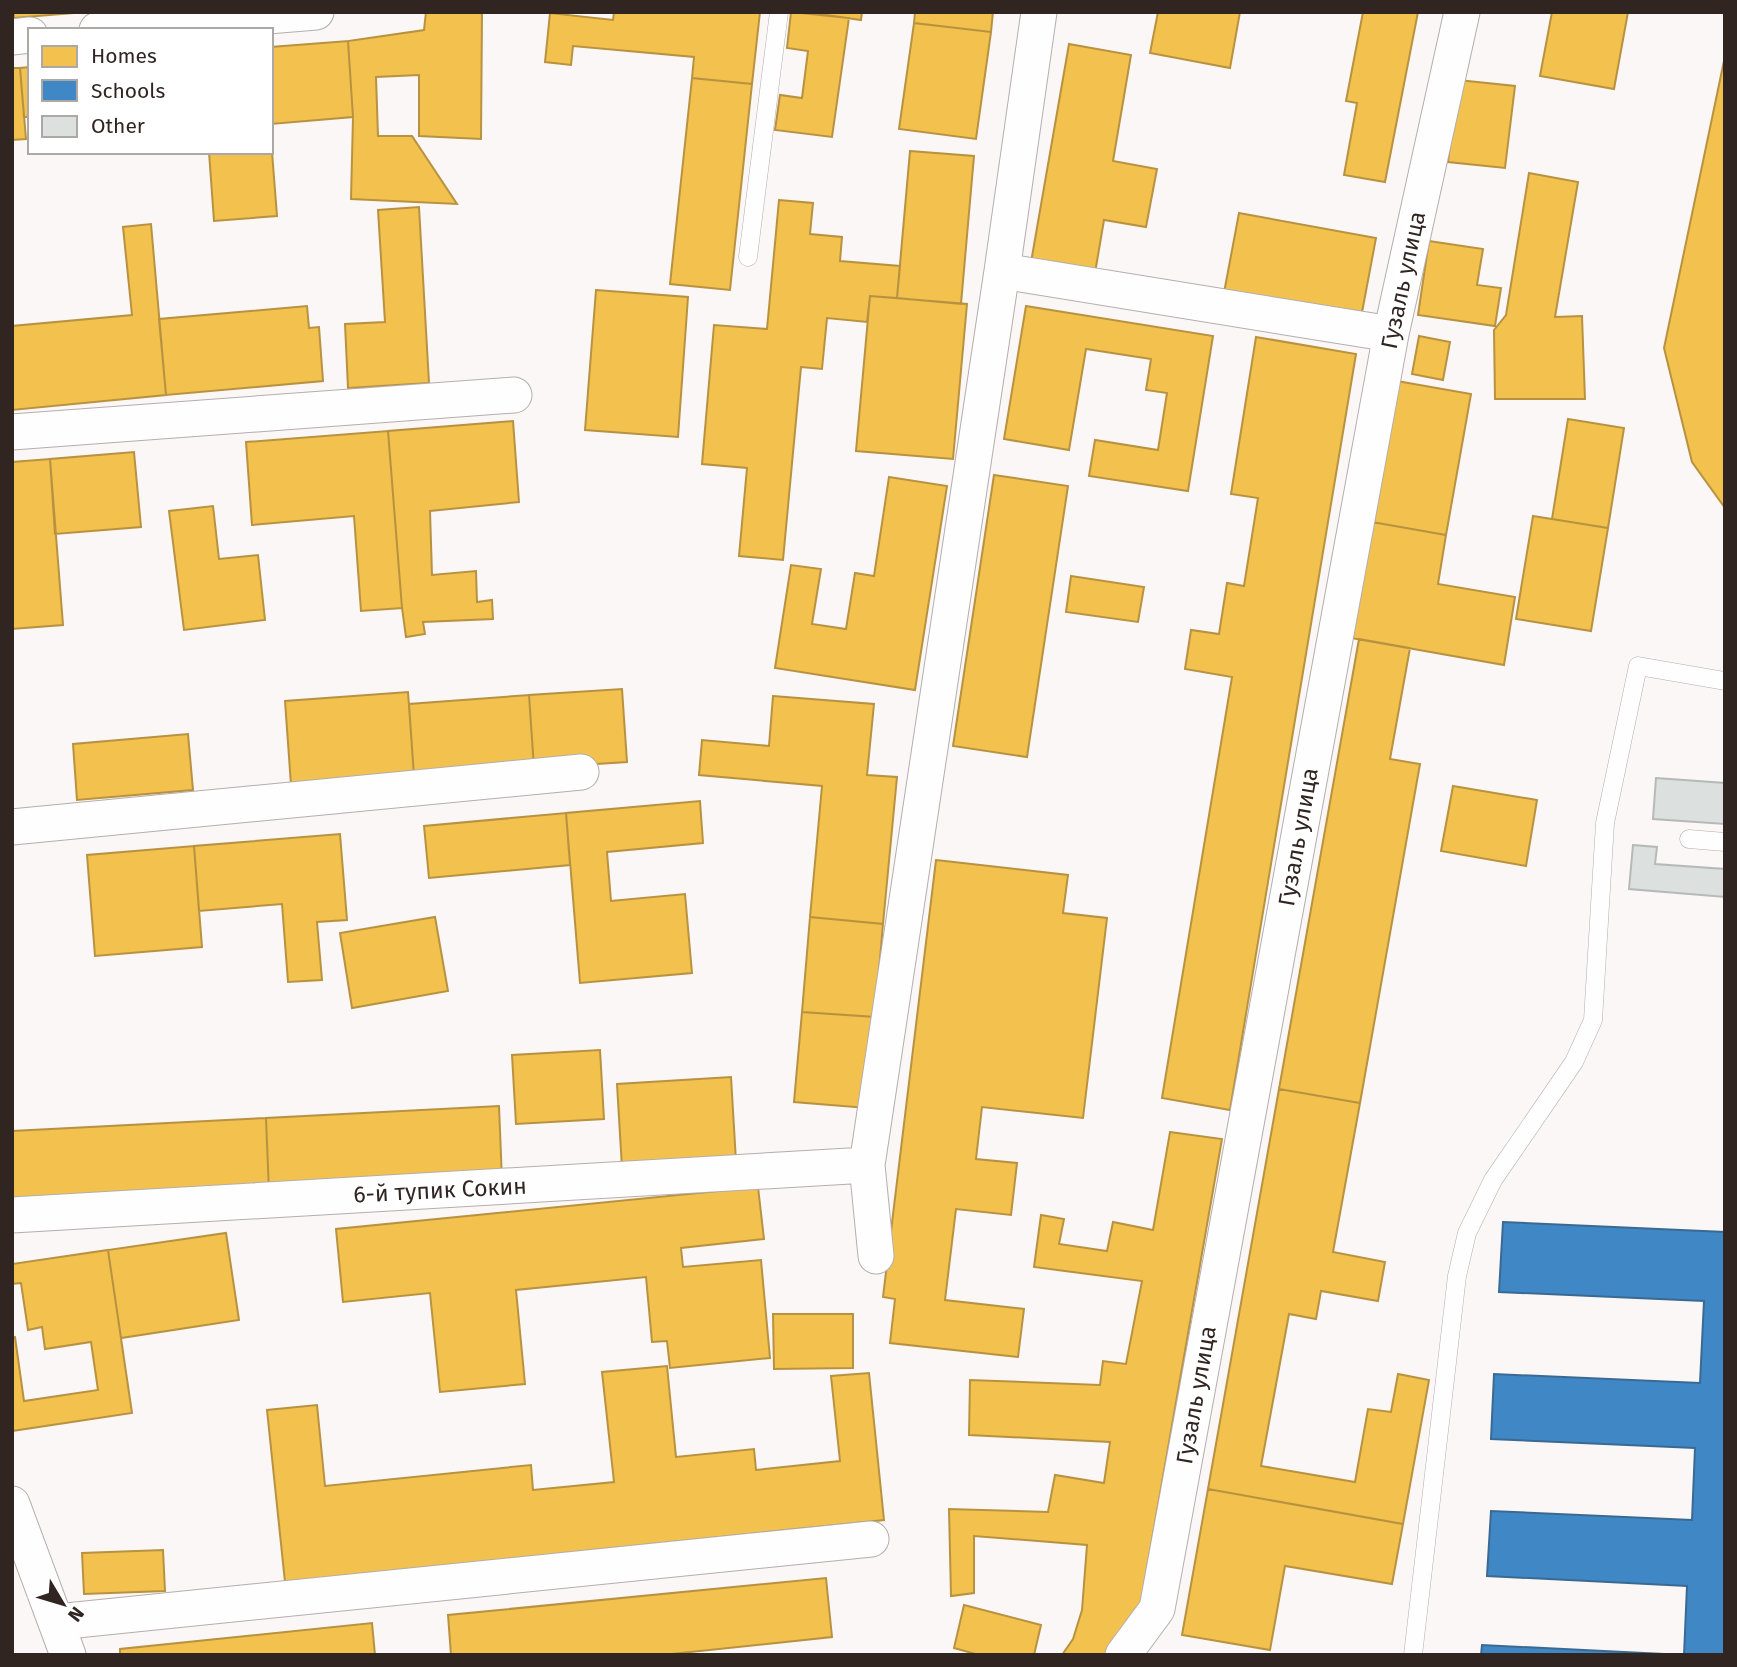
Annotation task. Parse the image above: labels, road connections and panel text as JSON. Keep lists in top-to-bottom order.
{
  "streets": {
    "street": ["Гузаль улица", "6-й тупик Сокин"]
  },
  "legend": ["Homes", "Schools", "Other"],
  "north": "bottom right"
}
